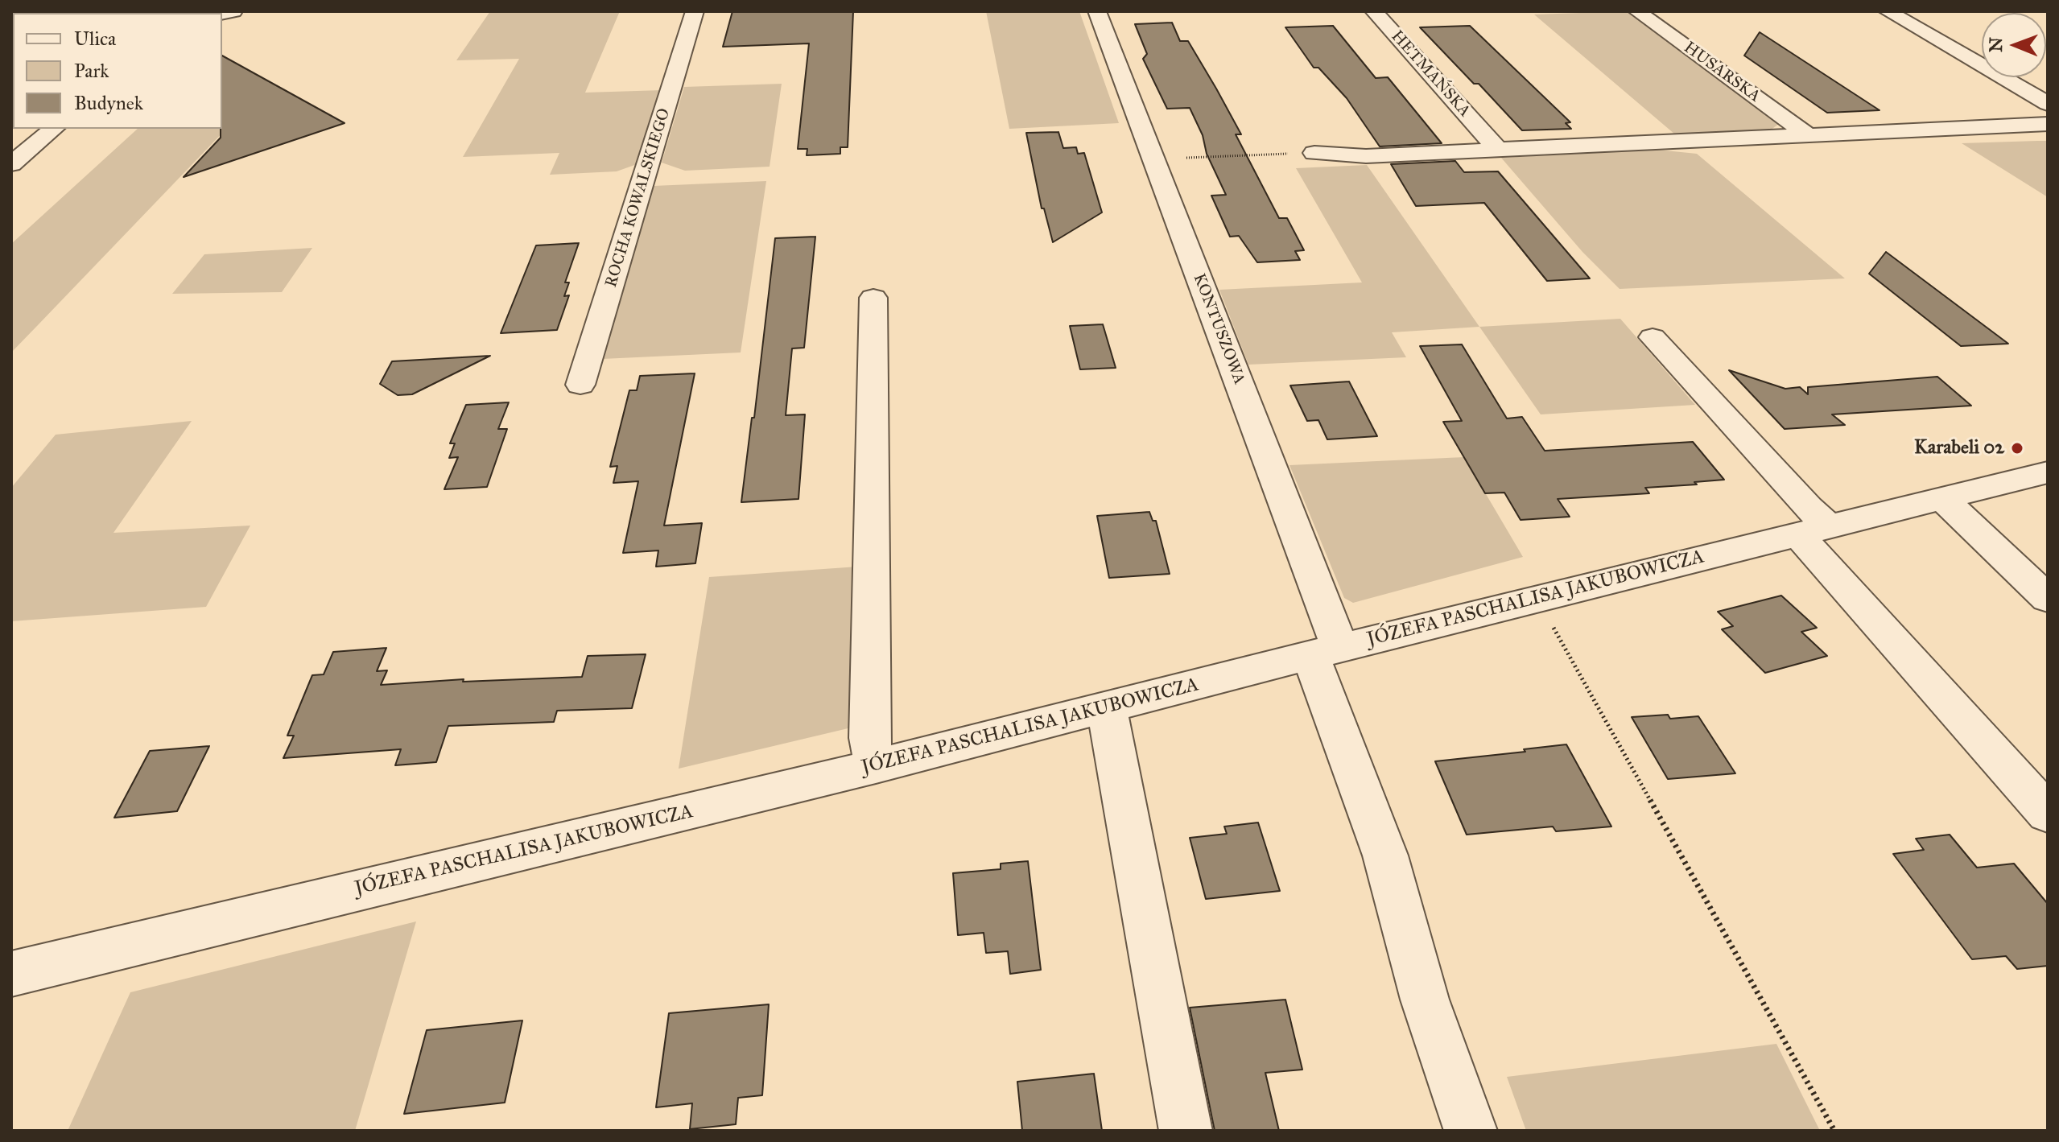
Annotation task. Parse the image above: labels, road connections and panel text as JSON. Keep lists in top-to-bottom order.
{
  "streets": {
    "street": [
      "HUSARSKA",
      "HETMAŃSKA",
      "ROCHA KOWALSKIEGO",
      "KONTUSZOWA",
      "JÓZEFA PASCHALISA JAKUBOWICZA"
    ]
  },
  "crossings": [
    ["KONTUSZOWA", "JÓZEFA PASCHALISA JAKUBOWICZA"]
  ],
  "places": ["Karabeli 02"],
  "legend": ["Ulica", "Park", "Budynek"],
  "north": "left"
}
